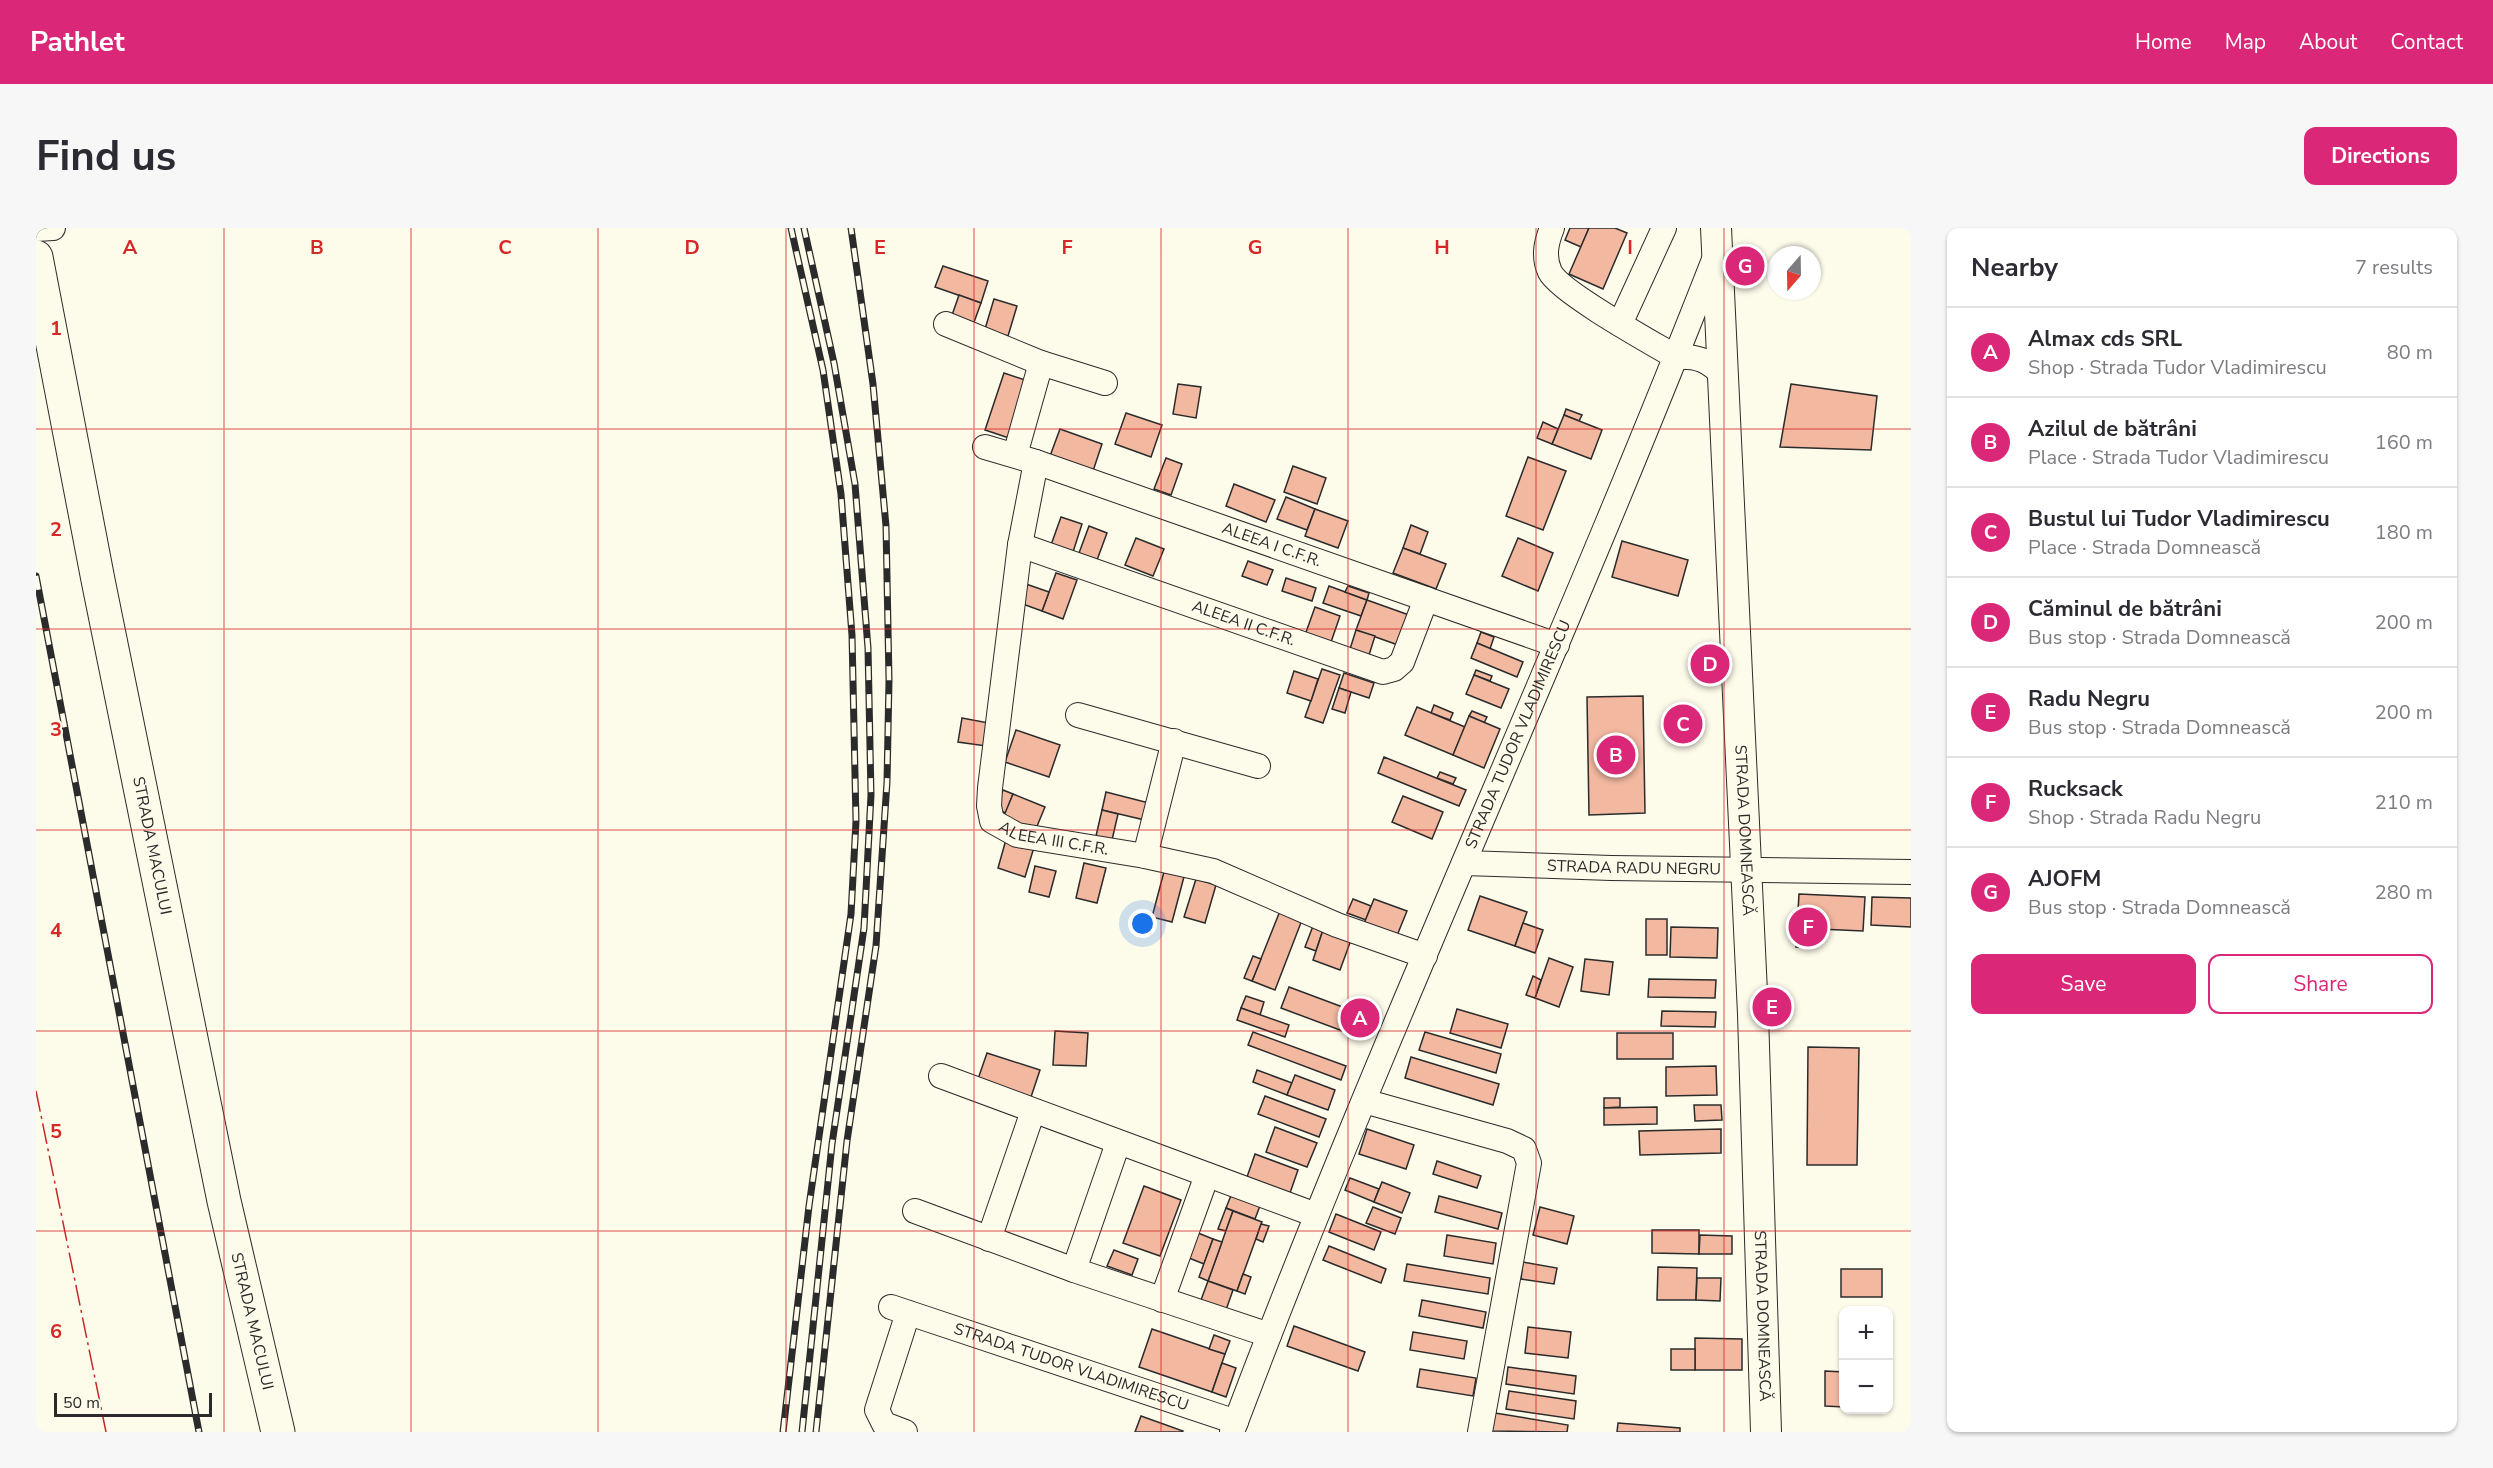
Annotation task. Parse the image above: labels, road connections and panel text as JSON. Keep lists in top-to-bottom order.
{
  "streets": {
    "highway": ["STRADA MACULUI"],
    "main road": ["STRADA DOMNEASCĂ"],
    "street": [
      "ALEEA I C.F.R.",
      "ALEEA II C.F.R.",
      "STRADA TUDOR VLADIMIRESCU",
      "ALEEA III C.F.R.",
      "STRADA RADU NEGRU"
    ]
  },
  "crossings": [
    ["ALEEA I C.F.R.", "ALEEA II C.F.R."],
    ["ALEEA I C.F.R.", "STRADA TUDOR VLADIMIRESCU"],
    ["ALEEA I C.F.R.", "ALEEA III C.F.R."],
    ["ALEEA II C.F.R.", "ALEEA III C.F.R."],
    ["STRADA TUDOR VLADIMIRESCU", "STRADA DOMNEASCĂ"],
    ["STRADA TUDOR VLADIMIRESCU", "ALEEA III C.F.R."],
    ["STRADA TUDOR VLADIMIRESCU", "STRADA RADU NEGRU"],
    ["STRADA DOMNEASCĂ", "STRADA RADU NEGRU"]
  ],
  "scale_bar": "50 m",
  "north": "bottom",
  "page": {
    "header": "Pathlet",
    "nav": [
      "Home",
      "Map",
      "About",
      "Contact"
    ],
    "buttons": [
      "Directions",
      ["Save", "Share"]
    ],
    "title": "Find us",
    "heading": ["Nearby", "7 results"],
    "pins": [
      "G",
      "D",
      "C",
      "B",
      "F",
      "E",
      "A"
    ],
    "list": [
      {
        "mark": "A",
        "name": "Almax cds SRL",
        "note": "Shop · Strada Tudor Vladimirescu",
        "value": "80 m"
      },
      {
        "mark": "B",
        "name": "Azilul de bătrâni",
        "note": "Place · Strada Tudor Vladimirescu",
        "value": "160 m"
      },
      {
        "mark": "C",
        "name": "Bustul lui Tudor Vladimirescu",
        "note": "Place · Strada Domnească",
        "value": "180 m"
      },
      {
        "mark": "D",
        "name": "Căminul de bătrâni",
        "note": "Bus stop · Strada Domnească",
        "value": "200 m"
      },
      {
        "mark": "E",
        "name": "Radu Negru",
        "note": "Bus stop · Strada Domnească",
        "value": "200 m"
      },
      {
        "mark": "F",
        "name": "Rucksack",
        "note": "Shop · Strada Radu Negru",
        "value": "210 m"
      },
      {
        "mark": "G",
        "name": "AJOFM",
        "note": "Bus stop · Strada Domnească",
        "value": "280 m"
      }
    ],
    "map_buttons": ["+", "−"],
    "scale": "50 m"
  },
  "grid": {
    "columns": [
      "A",
      "B",
      "C",
      "D",
      "E",
      "F",
      "G",
      "H",
      "I"
    ],
    "rows": [
      "1",
      "2",
      "3",
      "4",
      "5",
      "6"
    ]
  }
}
